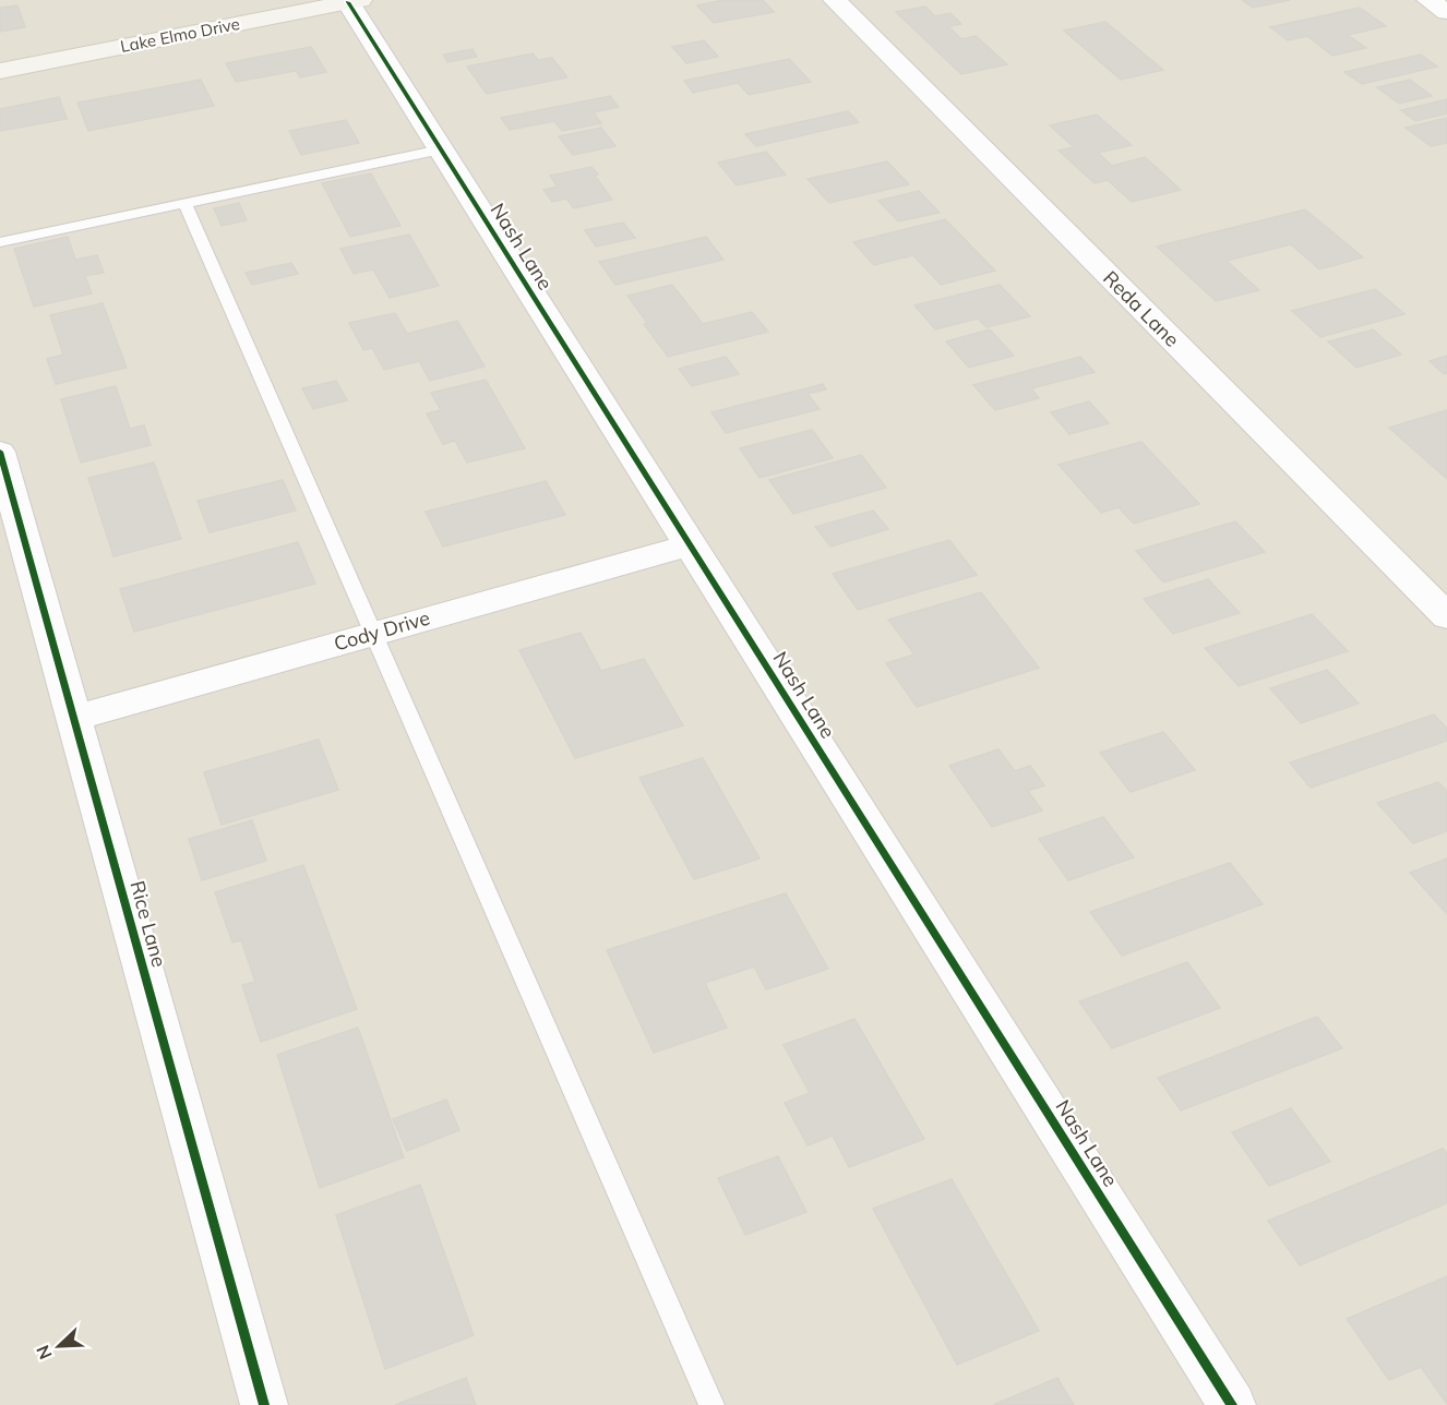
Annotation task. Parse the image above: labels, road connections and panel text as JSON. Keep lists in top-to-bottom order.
{
  "streets": {
    "main road": ["Lake Elmo Drive"],
    "street": [
      "Nash Lane",
      "Reda Lane",
      "Cody Drive",
      "Rice Lane"
    ]
  },
  "crossings": [
    ["Lake Elmo Drive", "Nash Lane"],
    ["Nash Lane", "Cody Drive"],
    ["Cody Drive", "Rice Lane"]
  ],
  "north": "bottom left"
}
